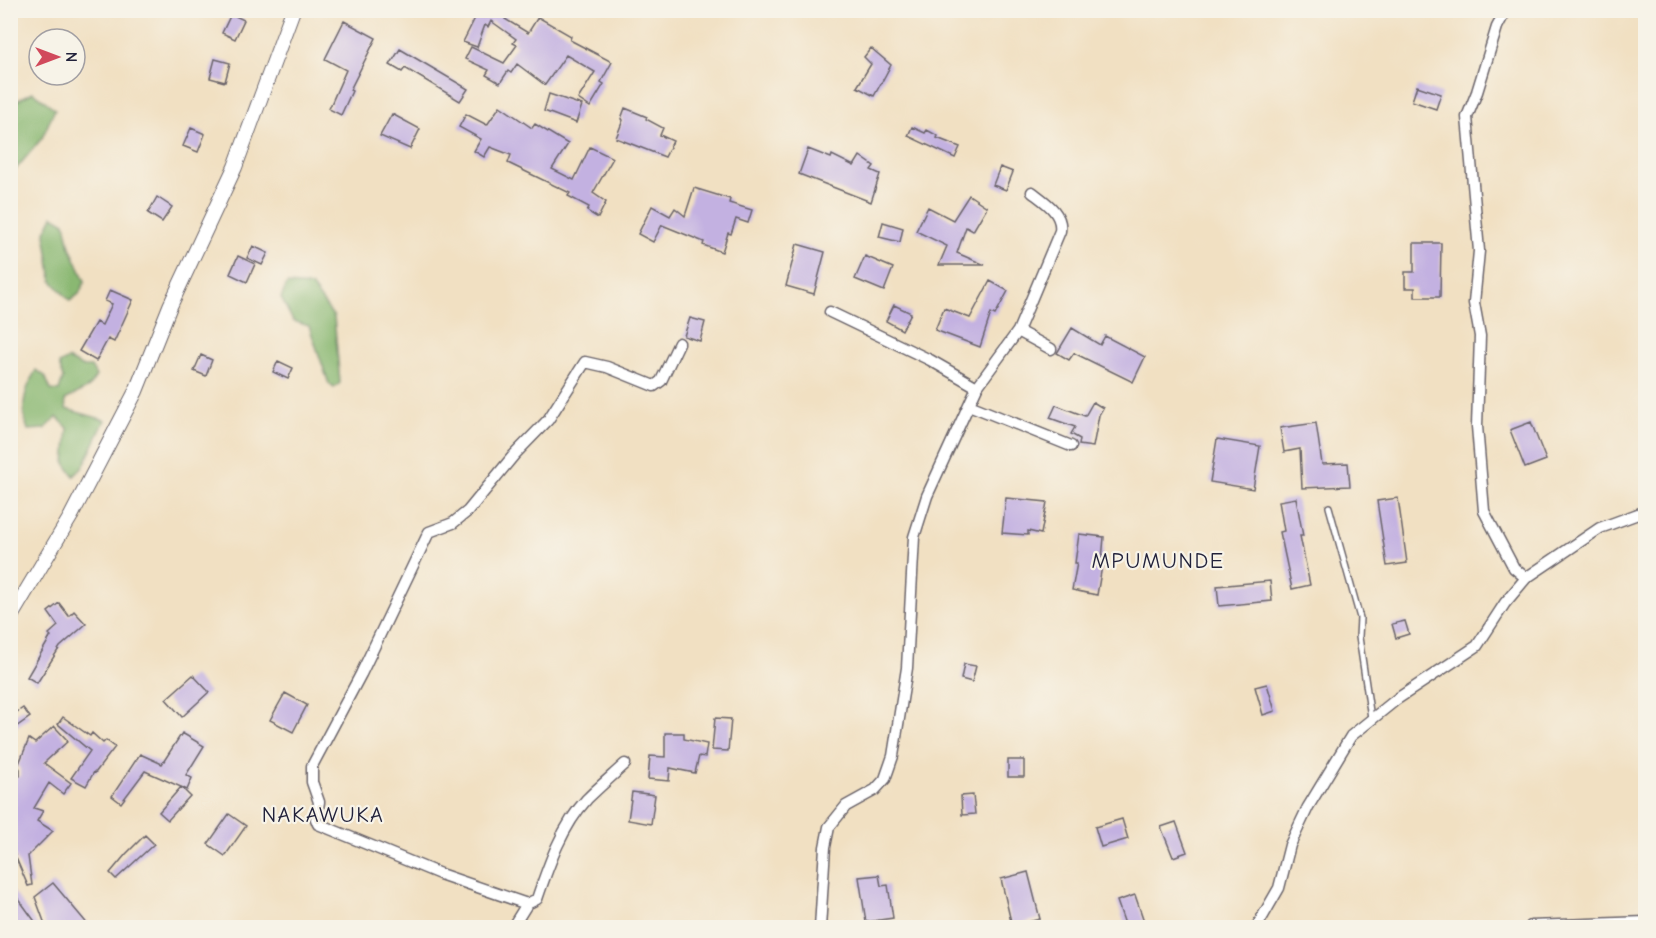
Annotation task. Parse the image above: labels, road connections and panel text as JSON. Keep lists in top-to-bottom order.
{
  "districts": ["MPUMUNDE", "NAKAWUKA"],
  "north": "right"
}
